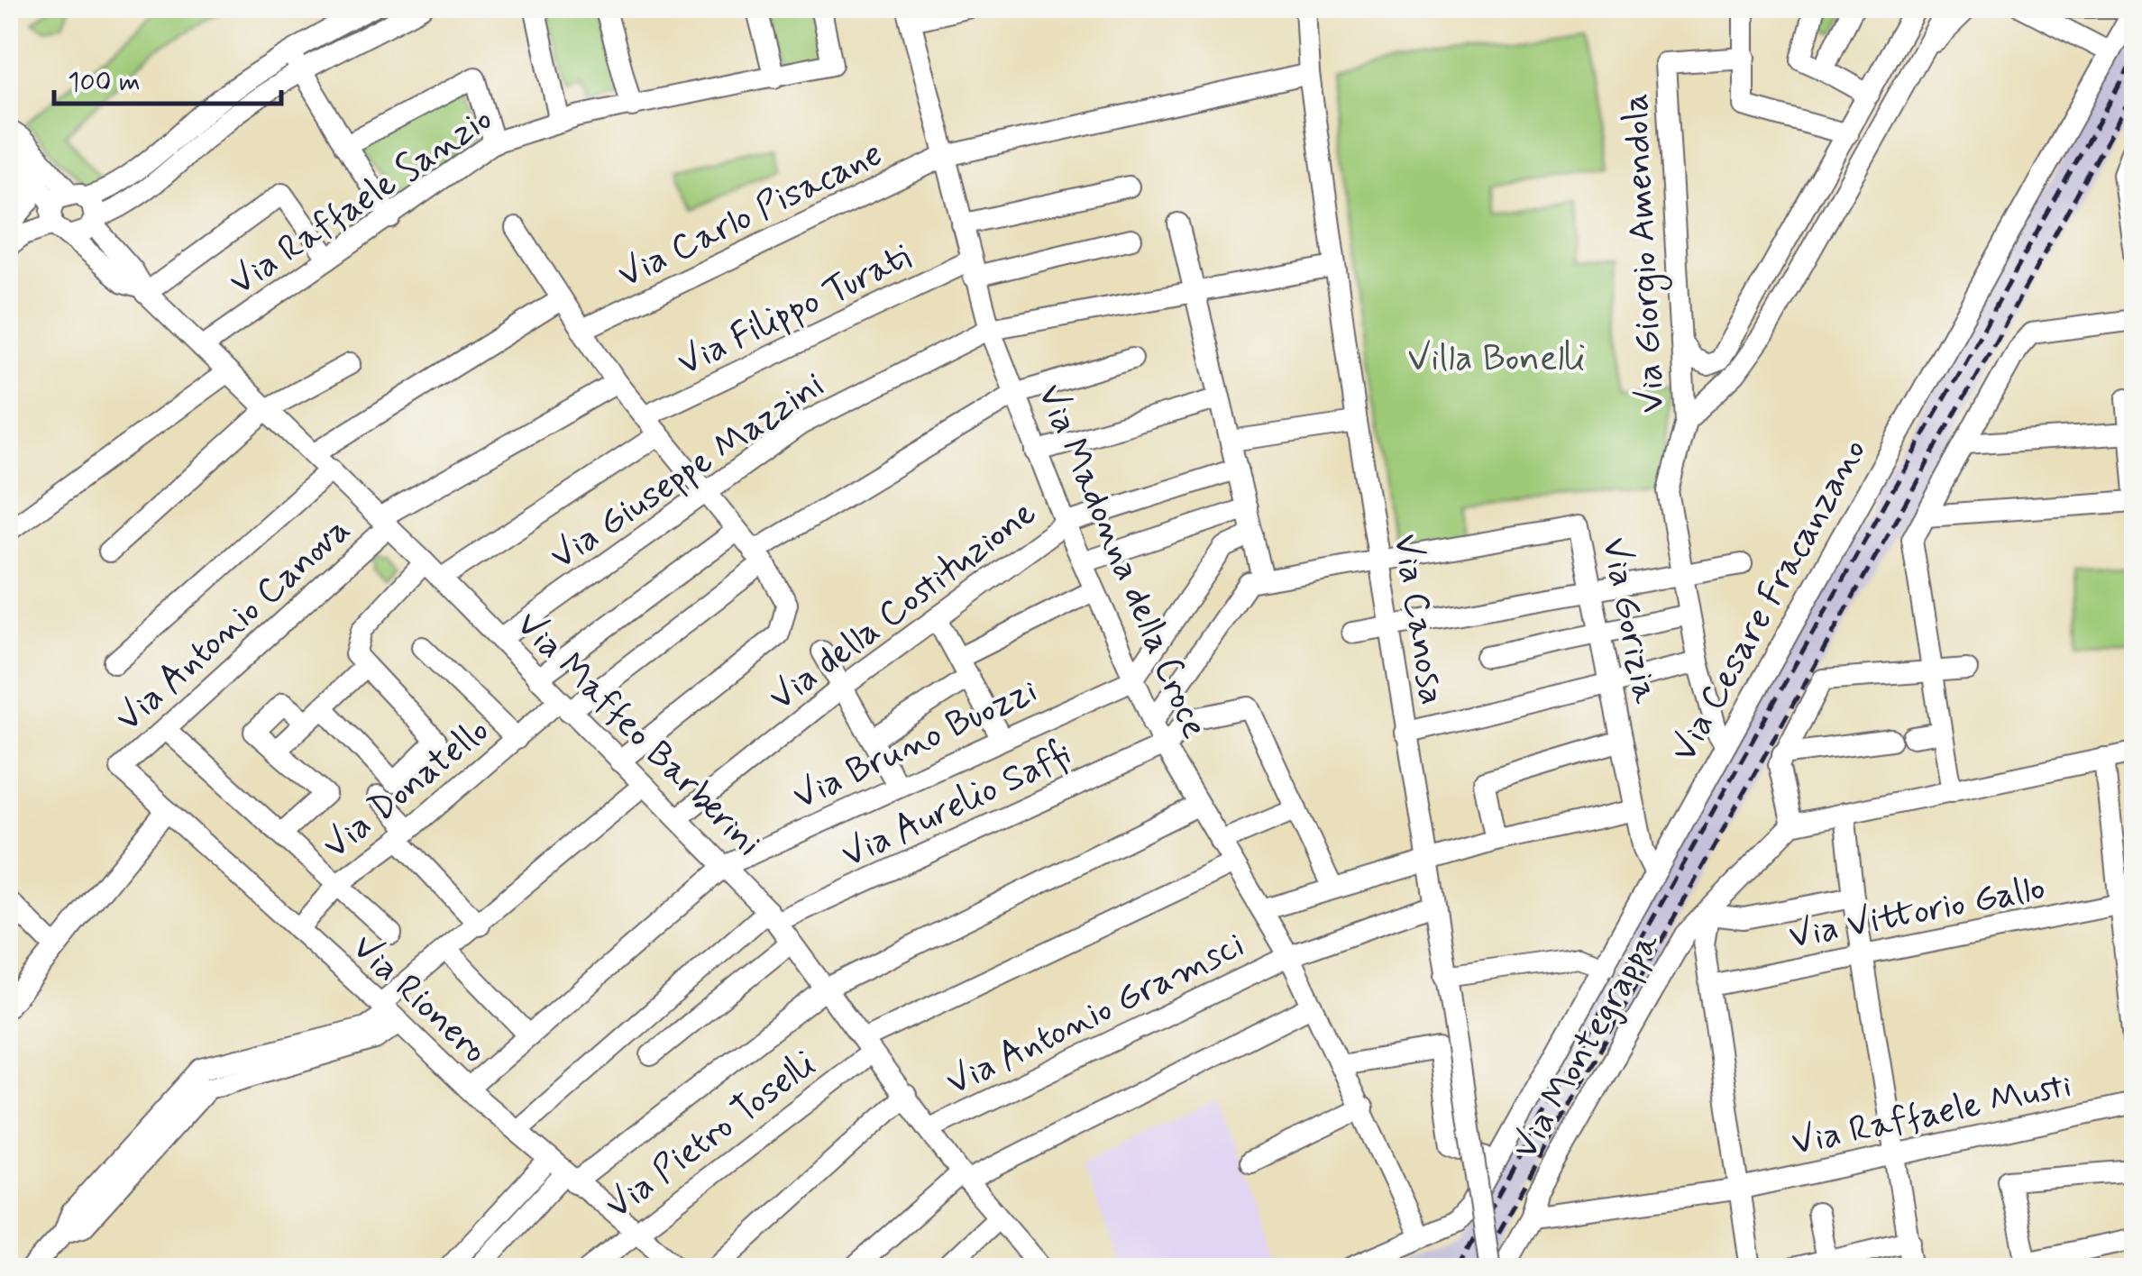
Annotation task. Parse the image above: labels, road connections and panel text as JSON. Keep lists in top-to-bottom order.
{
  "streets": {
    "street": [
      "Via Raffaele Sanzio",
      "Via Carlo Pisacane",
      "Via Giorgio Amendola",
      "Via Filippo Turati",
      "Via Giuseppe Mazzini",
      "Via Madonna della Croce",
      "Via Cesare Fracanzano",
      "Via della Costituzione",
      "Via Canosa",
      "Via Gorizia",
      "Via Antonio Canova",
      "Via Maffeo Barberini",
      "Via Bruno Buozzi",
      "Via Donatello",
      "Via Aurelio Saffi",
      "Via Vittorio Gallo",
      "Via Rionero",
      "Via Antonio Gramsci",
      "Via Montegrappa",
      "Via Raffaele Musti",
      "Via Pietro Toselli"
    ]
  },
  "crossings": [
    ["Via Raffaele Sanzio", "Via Maffeo Barberini"],
    ["Via Carlo Pisacane", "Via Madonna della Croce"],
    ["Via Carlo Pisacane", "Via Canosa"],
    ["Via Giorgio Amendola", "Via Cesare Fracanzano"],
    ["Via Filippo Turati", "Via Madonna della Croce"],
    ["Via Giuseppe Mazzini", "Via Madonna della Croce"],
    ["Via Giuseppe Mazzini", "Via Canosa"],
    ["Via Giuseppe Mazzini", "Via Maffeo Barberini"],
    ["Via Madonna della Croce", "Via Cesare Fracanzano"],
    ["Via Madonna della Croce", "Via della Costituzione"],
    ["Via Madonna della Croce", "Via Bruno Buozzi"],
    ["Via Madonna della Croce", "Via Donatello"],
    ["Via Madonna della Croce", "Via Aurelio Saffi"],
    ["Via Madonna della Croce", "Via Antonio Gramsci"],
    ["Via Madonna della Croce", "Via Pietro Toselli"],
    ["Via Cesare Fracanzano", "Via Gorizia"],
    ["Via della Costituzione", "Via Maffeo Barberini"],
    ["Via Canosa", "Via Gorizia"],
    ["Via Canosa", "Via Antonio Gramsci"],
    ["Via Antonio Canova", "Via Maffeo Barberini"],
    ["Via Antonio Canova", "Via Rionero"],
    ["Via Maffeo Barberini", "Via Bruno Buozzi"],
    ["Via Maffeo Barberini", "Via Donatello"],
    ["Via Maffeo Barberini", "Via Aurelio Saffi"],
    ["Via Maffeo Barberini", "Via Antonio Gramsci"],
    ["Via Maffeo Barberini", "Via Pietro Toselli"],
    ["Via Bruno Buozzi", "Via Rionero"],
    ["Via Donatello", "Via Rionero"],
    ["Via Aurelio Saffi", "Via Rionero"],
    ["Via Rionero", "Via Pietro Toselli"],
    ["Via Montegrappa", "Via Raffaele Musti"]
  ],
  "parks": ["Villa Bonelli"],
  "scale_bar": "100 m"
}
